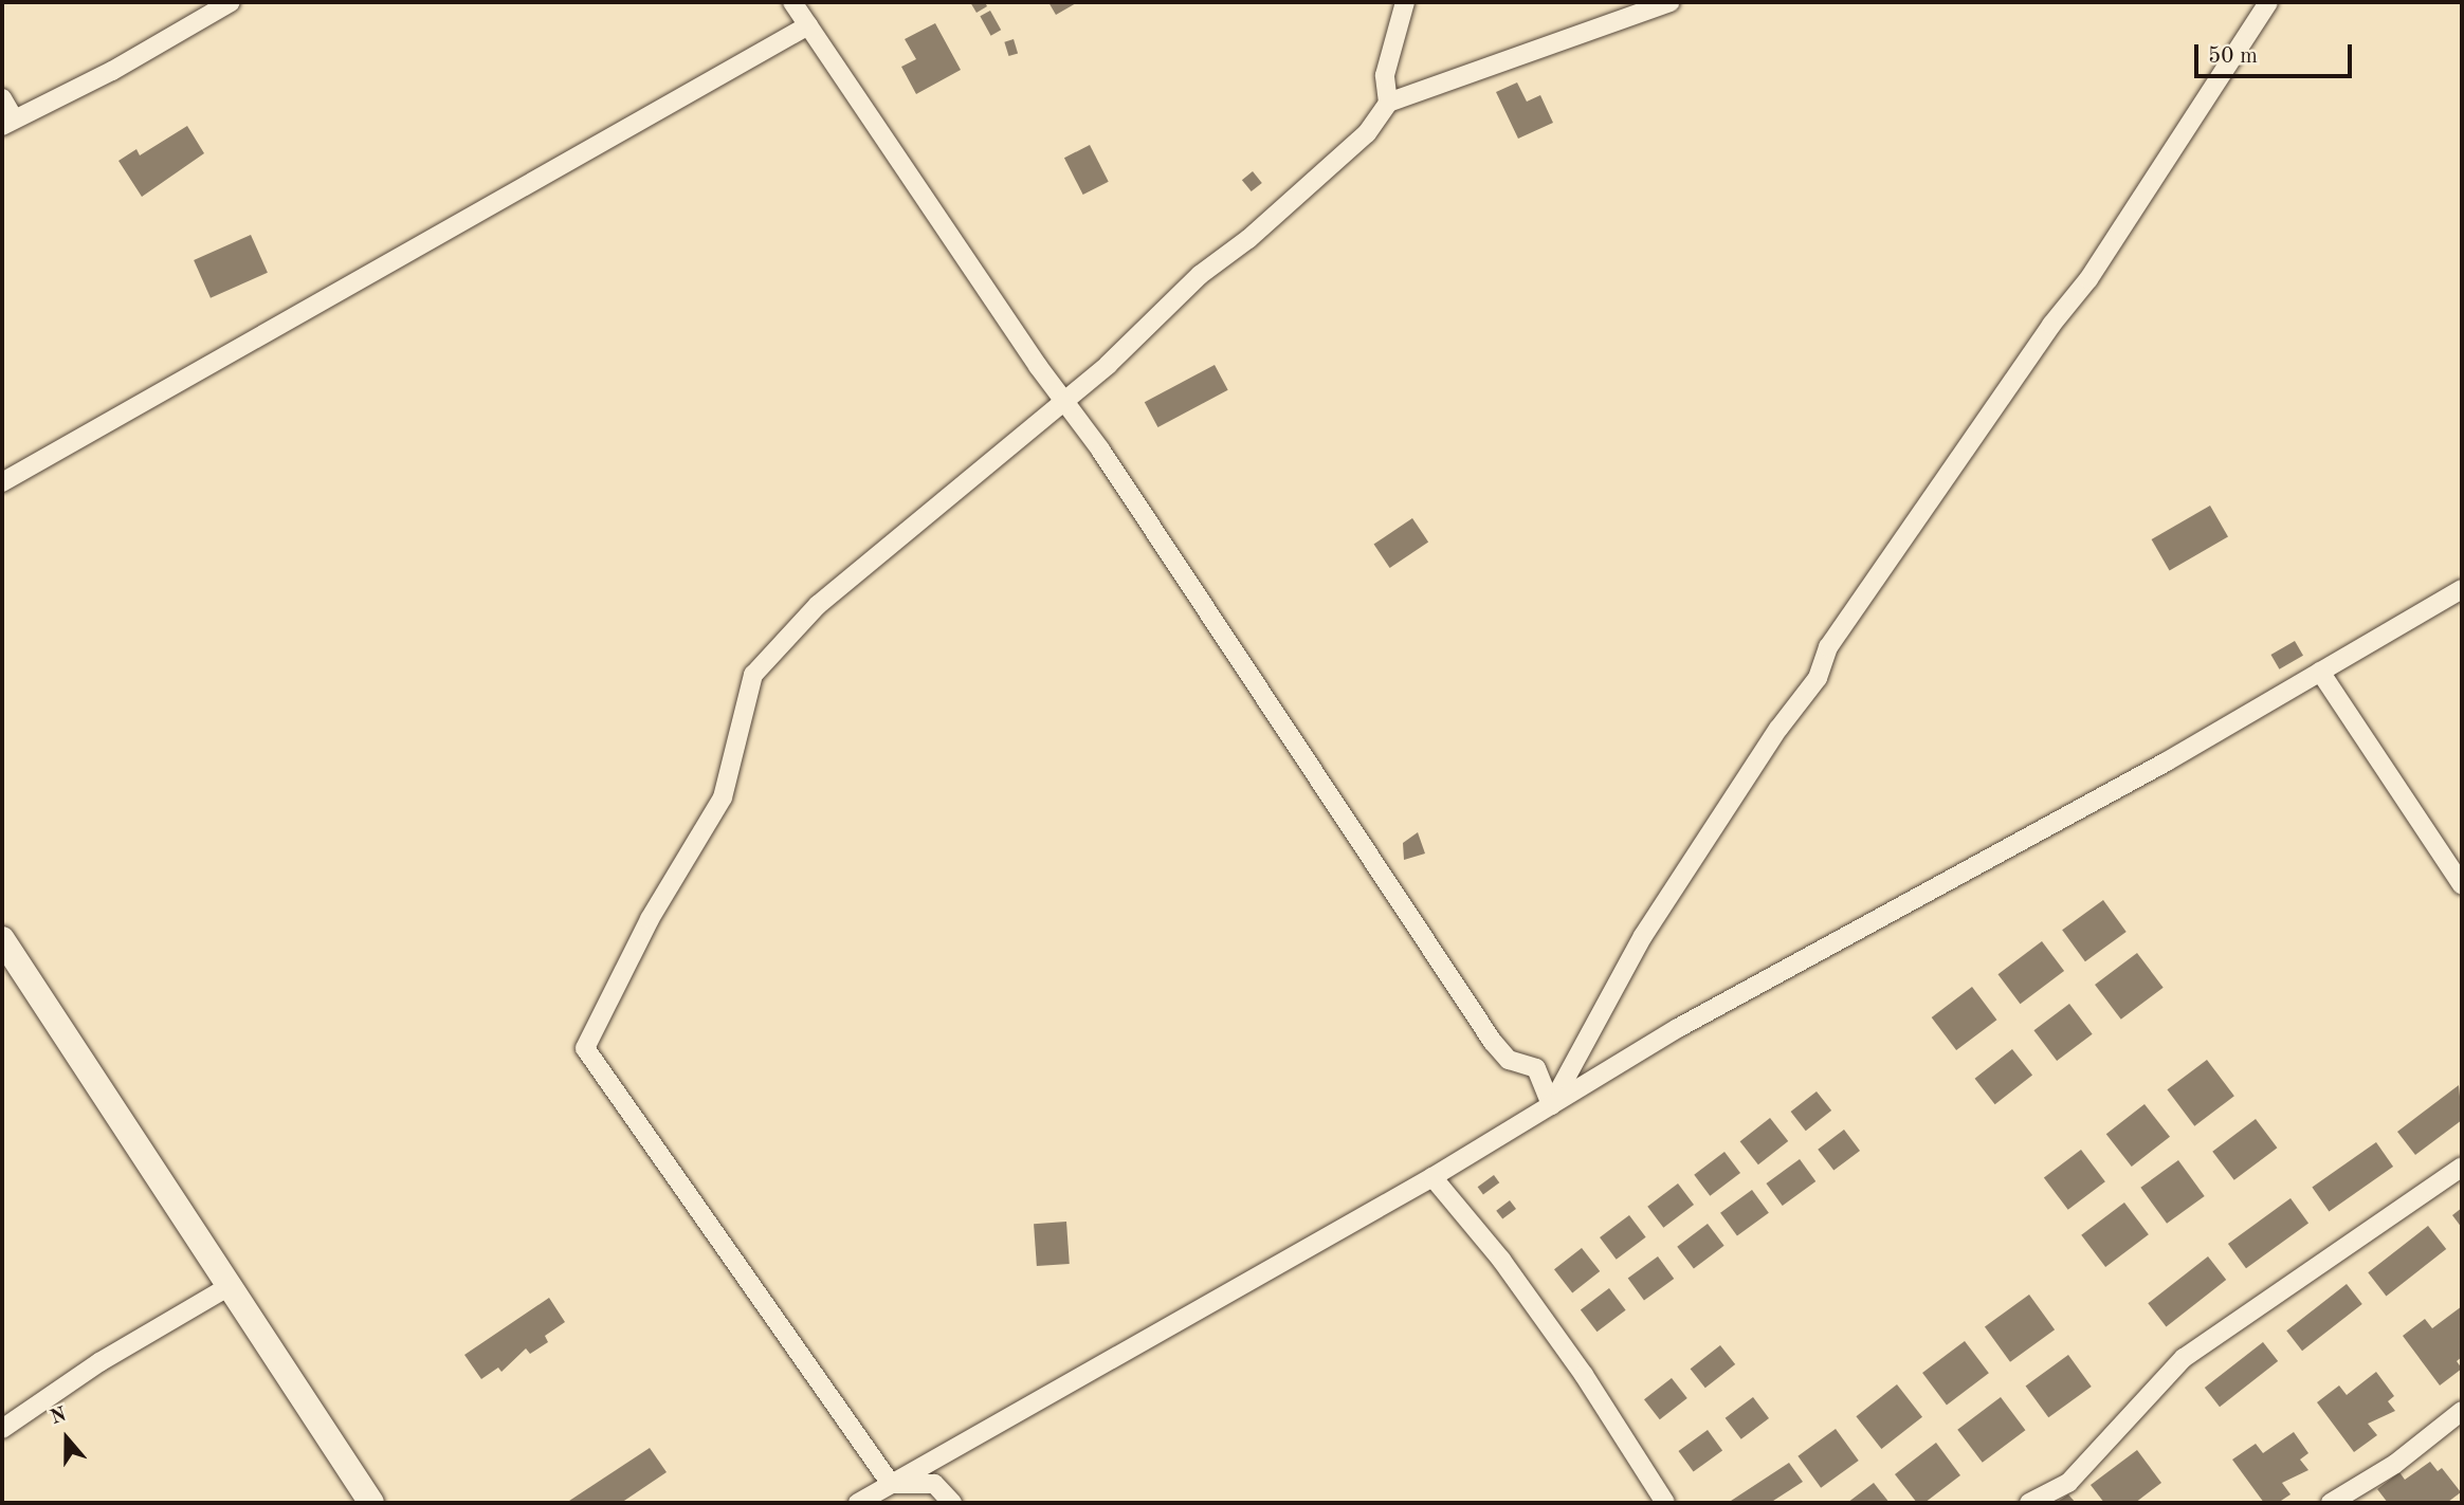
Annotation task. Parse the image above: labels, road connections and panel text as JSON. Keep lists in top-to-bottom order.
{
  "scale_bar": "50 m",
  "north": "top"
}
